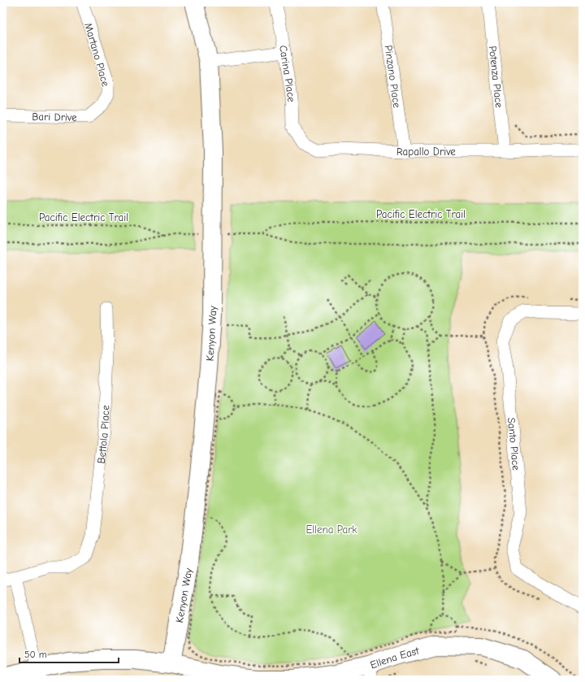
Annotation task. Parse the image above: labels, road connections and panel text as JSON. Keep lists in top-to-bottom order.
{
  "streets": {
    "street": [
      "Martano Place",
      "Carina Place",
      "Pinzano Place",
      "Potenza Place",
      "Bari Drive",
      "Rapallo Drive",
      "Kenyon Way",
      "Bettola Place",
      "Santo Place",
      "Ellena East"
    ],
    "path": ["Pacific Electric Trail"]
  },
  "crossings": [
    ["Martano Place", "Bari Drive"],
    ["Carina Place", "Rapallo Drive"],
    ["Pinzano Place", "Rapallo Drive"],
    ["Potenza Place", "Rapallo Drive"],
    ["Kenyon Way", "Ellena East"]
  ],
  "parks": ["Ellena Park"],
  "scale_bar": "50 m"
}
